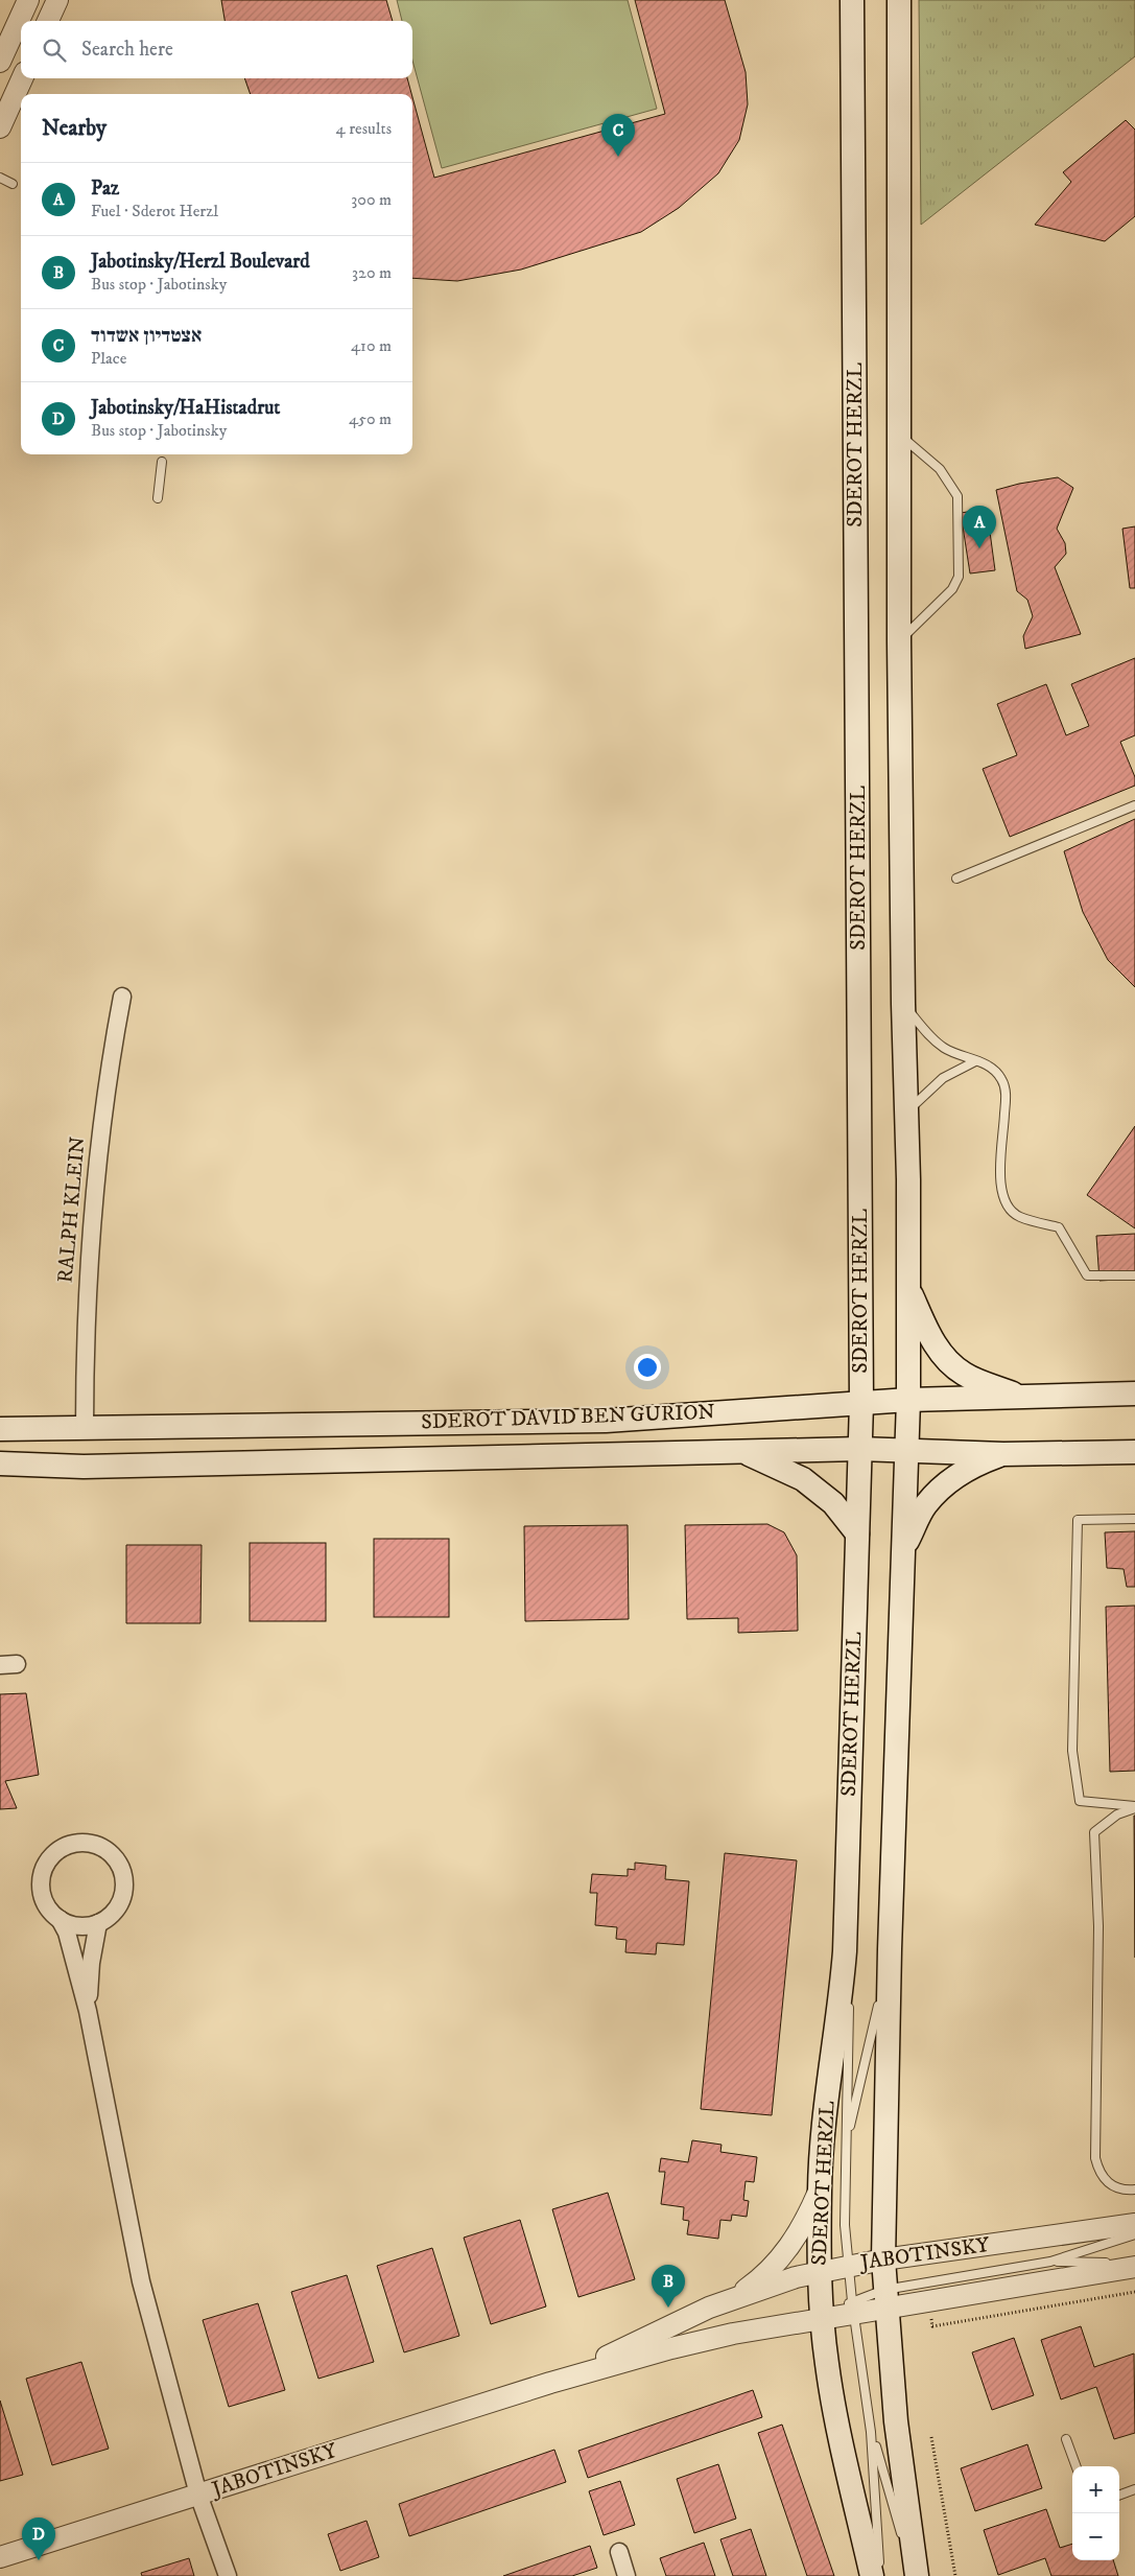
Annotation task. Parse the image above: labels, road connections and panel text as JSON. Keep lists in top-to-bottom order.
{
  "streets": {
    "main road": ["SDEROT HERZL", "SDEROT DAVID BEN GURION"],
    "street": ["RALPH KLEIN", "JABOTINSKY"]
  },
  "crossings": [
    ["SDEROT HERZL", "SDEROT DAVID BEN GURION"],
    ["SDEROT HERZL", "JABOTINSKY"],
    ["RALPH KLEIN", "SDEROT DAVID BEN GURION"]
  ],
  "page": {
    "search": "Search here",
    "heading": ["Nearby", "4 results"],
    "pins": [
      "C",
      "A",
      "B",
      "D"
    ],
    "list": [
      {
        "mark": "A",
        "name": "Paz",
        "note": "Fuel · Sderot Herzl",
        "value": "300 m"
      },
      {
        "mark": "B",
        "name": "Jabotinsky/Herzl Boulevard",
        "note": "Bus stop · Jabotinsky",
        "value": "320 m"
      },
      {
        "mark": "C",
        "name": "אצטדיון אשדוד",
        "note": "Place",
        "value": "410 m"
      },
      {
        "mark": "D",
        "name": "Jabotinsky/HaHistadrut",
        "note": "Bus stop · Jabotinsky",
        "value": "450 m"
      }
    ],
    "map_buttons": ["+", "−"]
  }
}
